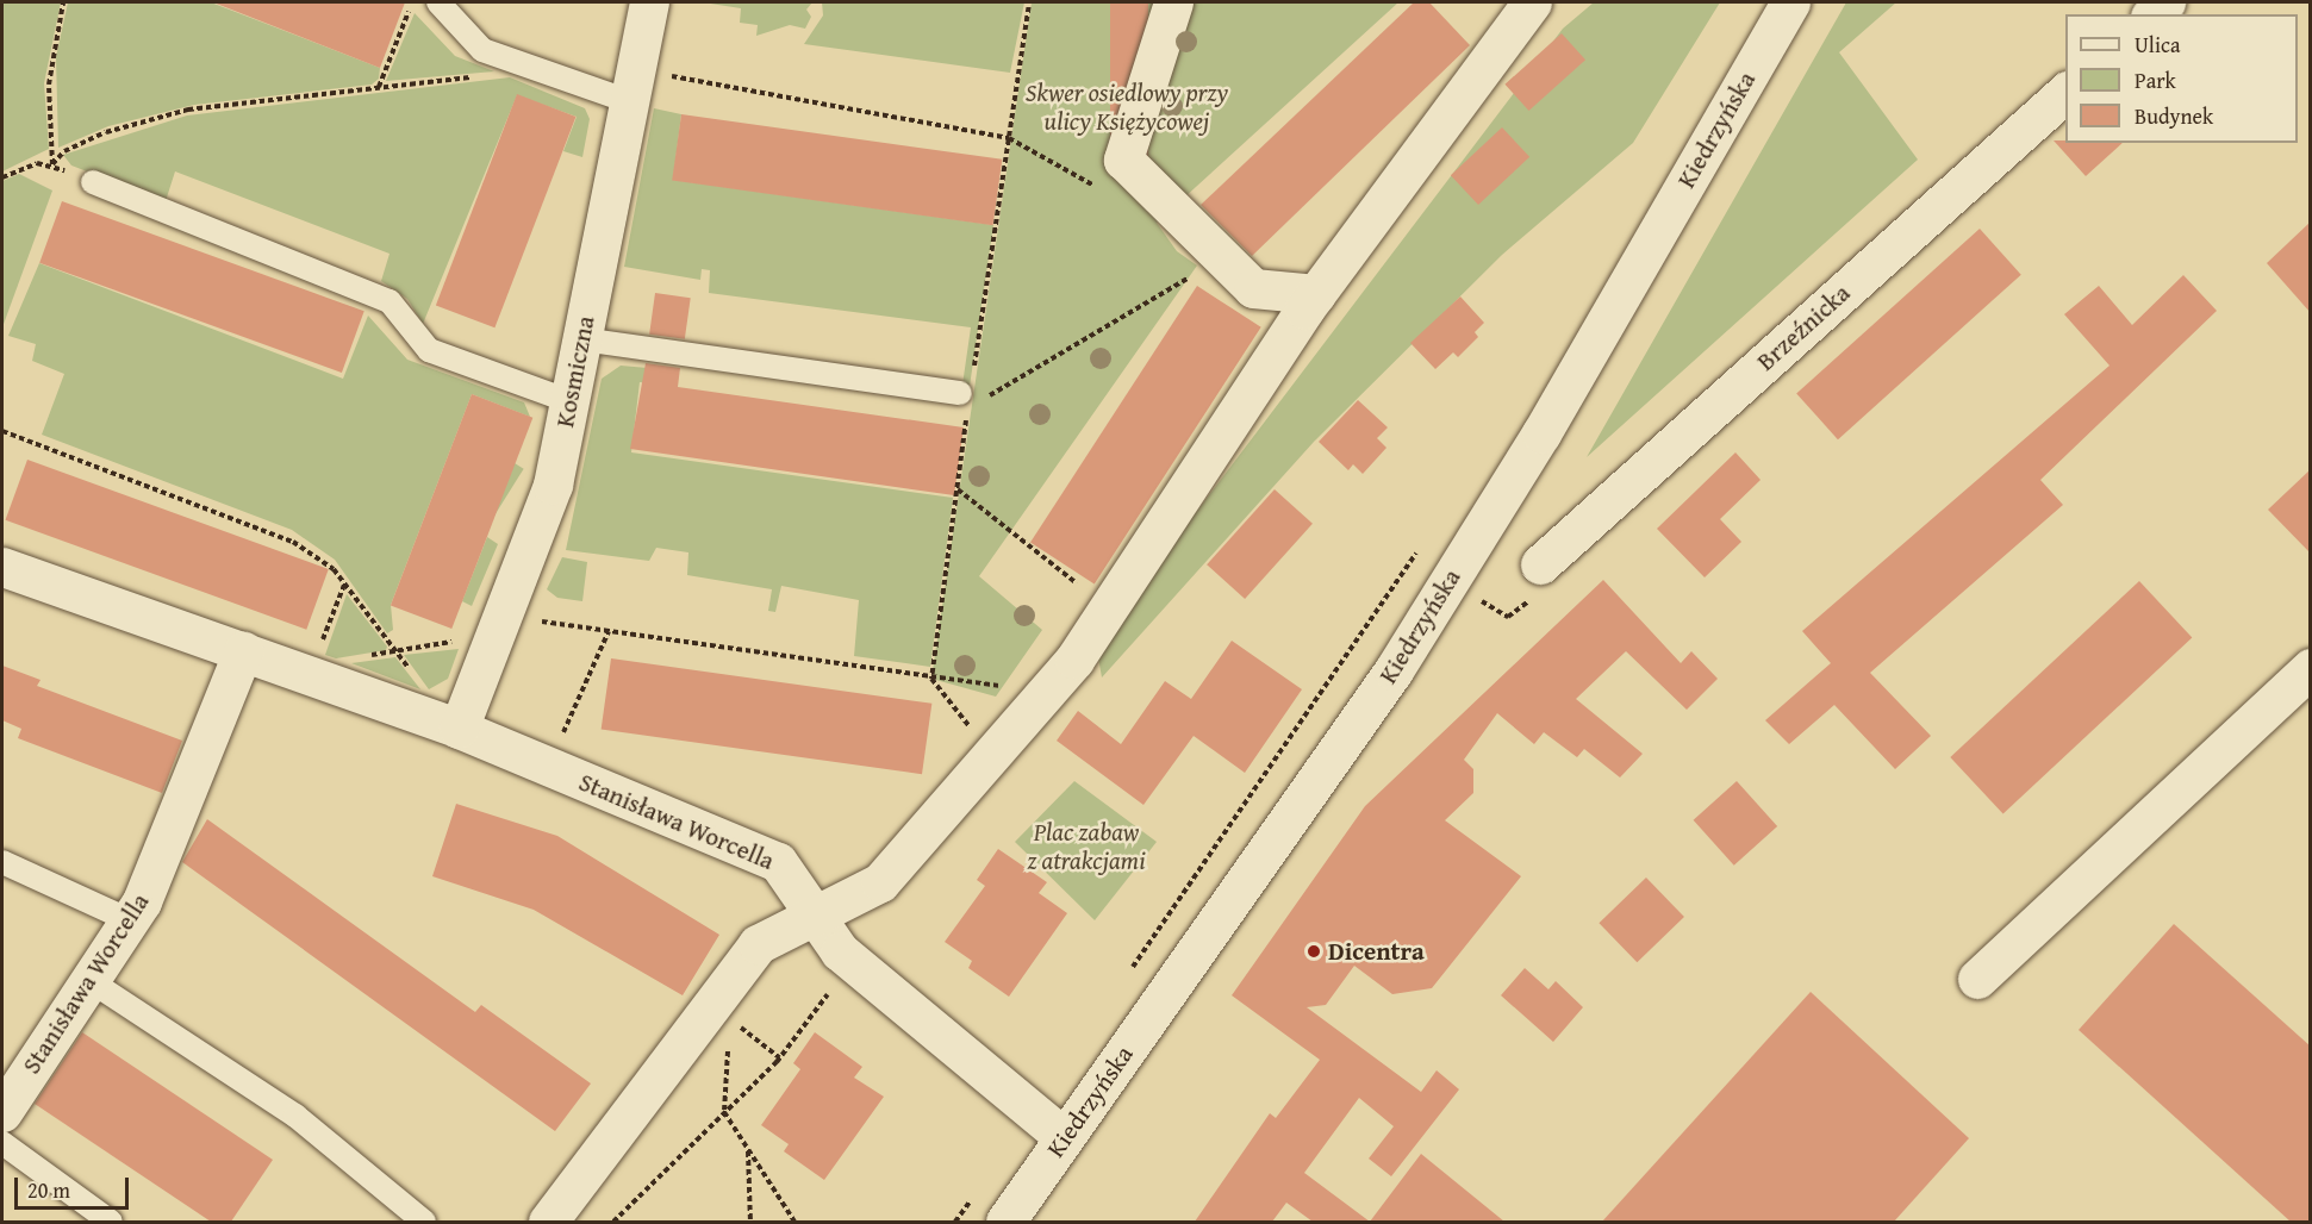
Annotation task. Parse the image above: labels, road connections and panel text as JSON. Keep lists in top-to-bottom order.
{
  "streets": {
    "street": [
      "Kiedrzyńska",
      "Brzeźnicka",
      "Kosmiczna",
      "Stanisława Worcella"
    ]
  },
  "crossings": [
    ["Kiedrzyńska", "Stanisława Worcella"],
    ["Kosmiczna", "Stanisława Worcella"]
  ],
  "parks": ["Skwer osiedlowy przy ulicy Księżycowej", "Plac zabaw z atrakcjami"],
  "places": ["Dicentra"],
  "legend": ["Ulica", "Park", "Budynek"],
  "scale_bar": "20 m"
}
